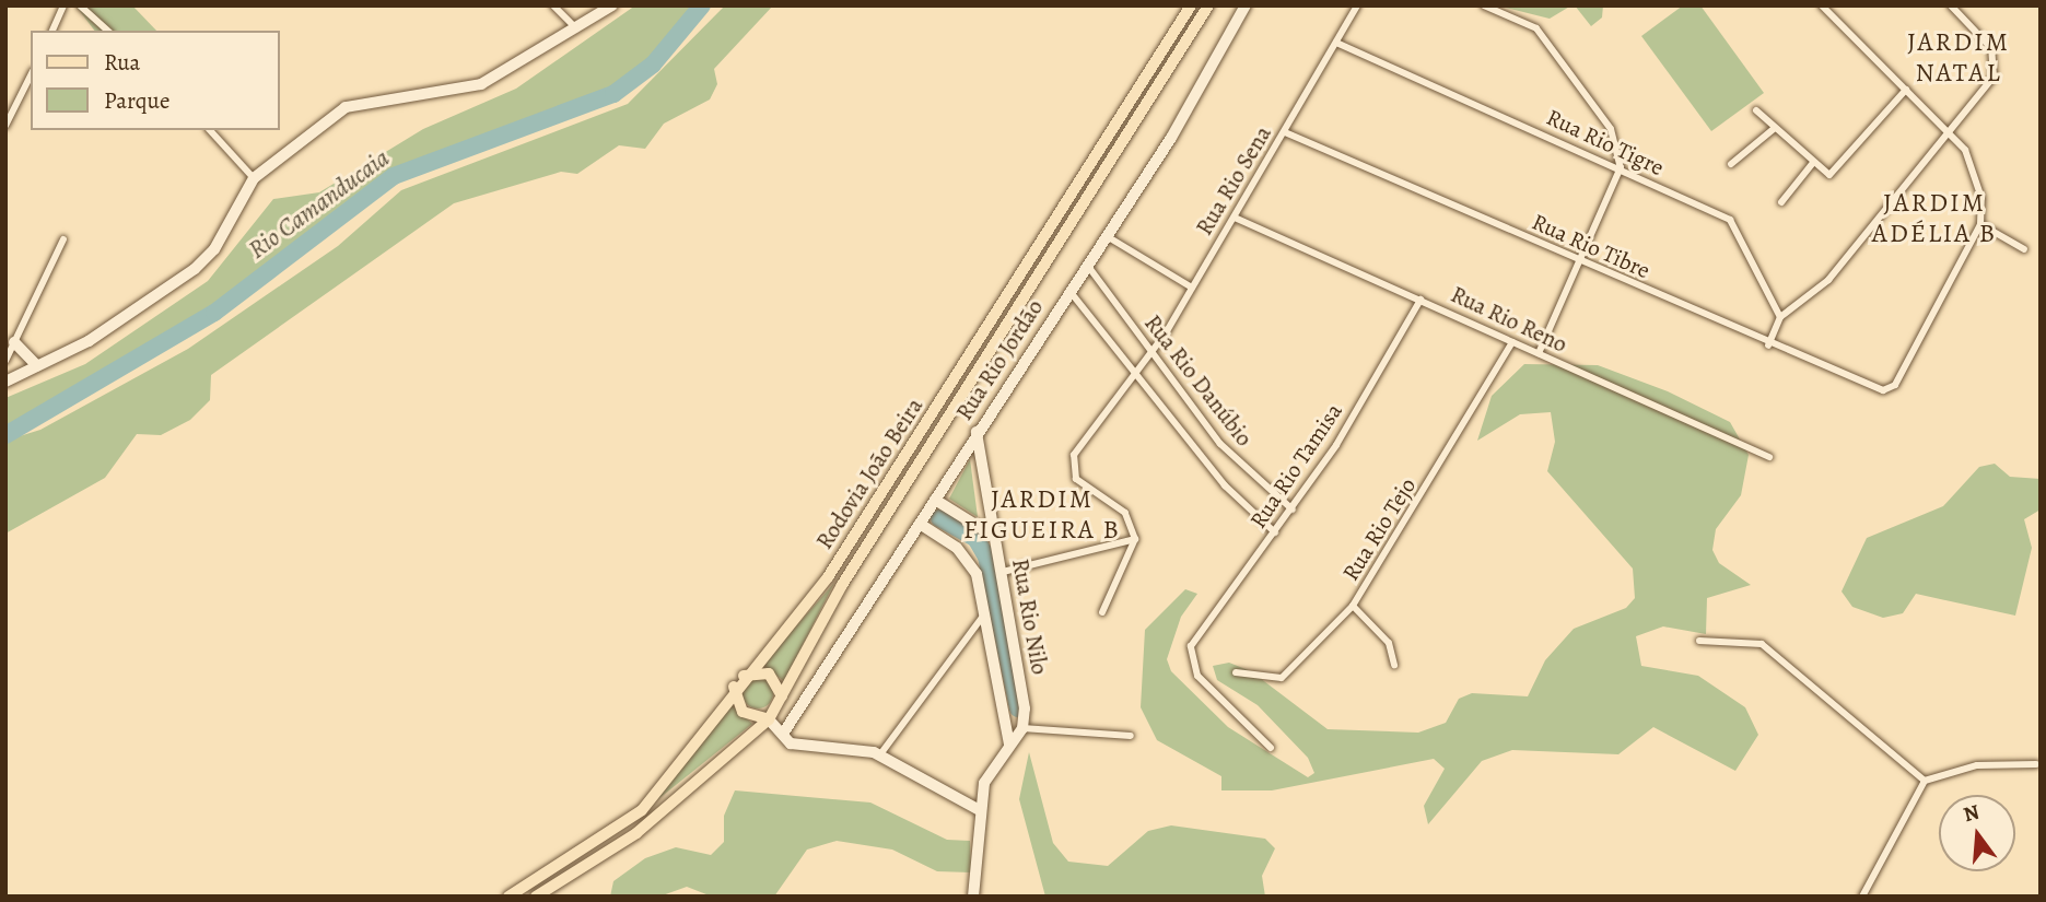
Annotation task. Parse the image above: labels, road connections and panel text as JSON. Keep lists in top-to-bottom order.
{
  "streets": {
    "main road": ["Rodovia João Beira"],
    "street": [
      "Rua Rio Tigre",
      "Rua Rio Sena",
      "Rua Rio Tibre",
      "Rua Rio Reno",
      "Rua Rio Jordão",
      "Rua Rio Danúbio",
      "Rua Rio Tamisa",
      "Rua Rio Tejo",
      "Rua Rio Nilo"
    ]
  },
  "crossings": [
    ["Rua Rio Tigre", "Rua Rio Sena"],
    ["Rua Rio Sena", "Rua Rio Tibre"],
    ["Rua Rio Sena", "Rua Rio Reno"],
    ["Rua Rio Sena", "Rua Rio Danúbio"],
    ["Rua Rio Reno", "Rua Rio Tamisa"],
    ["Rua Rio Reno", "Rua Rio Tejo"],
    ["Rua Rio Jordão", "Rua Rio Danúbio"],
    ["Rua Rio Jordão", "Rua Rio Nilo"],
    ["Rua Rio Danúbio", "Rua Rio Tamisa"]
  ],
  "districts": ["JARDIM NATAL", "JARDIM ADÉLIA B", "JARDIM FIGUEIRA B"],
  "water": ["Rio Camanducaia"],
  "legend": ["Rua", "Parque"],
  "north": "top"
}
